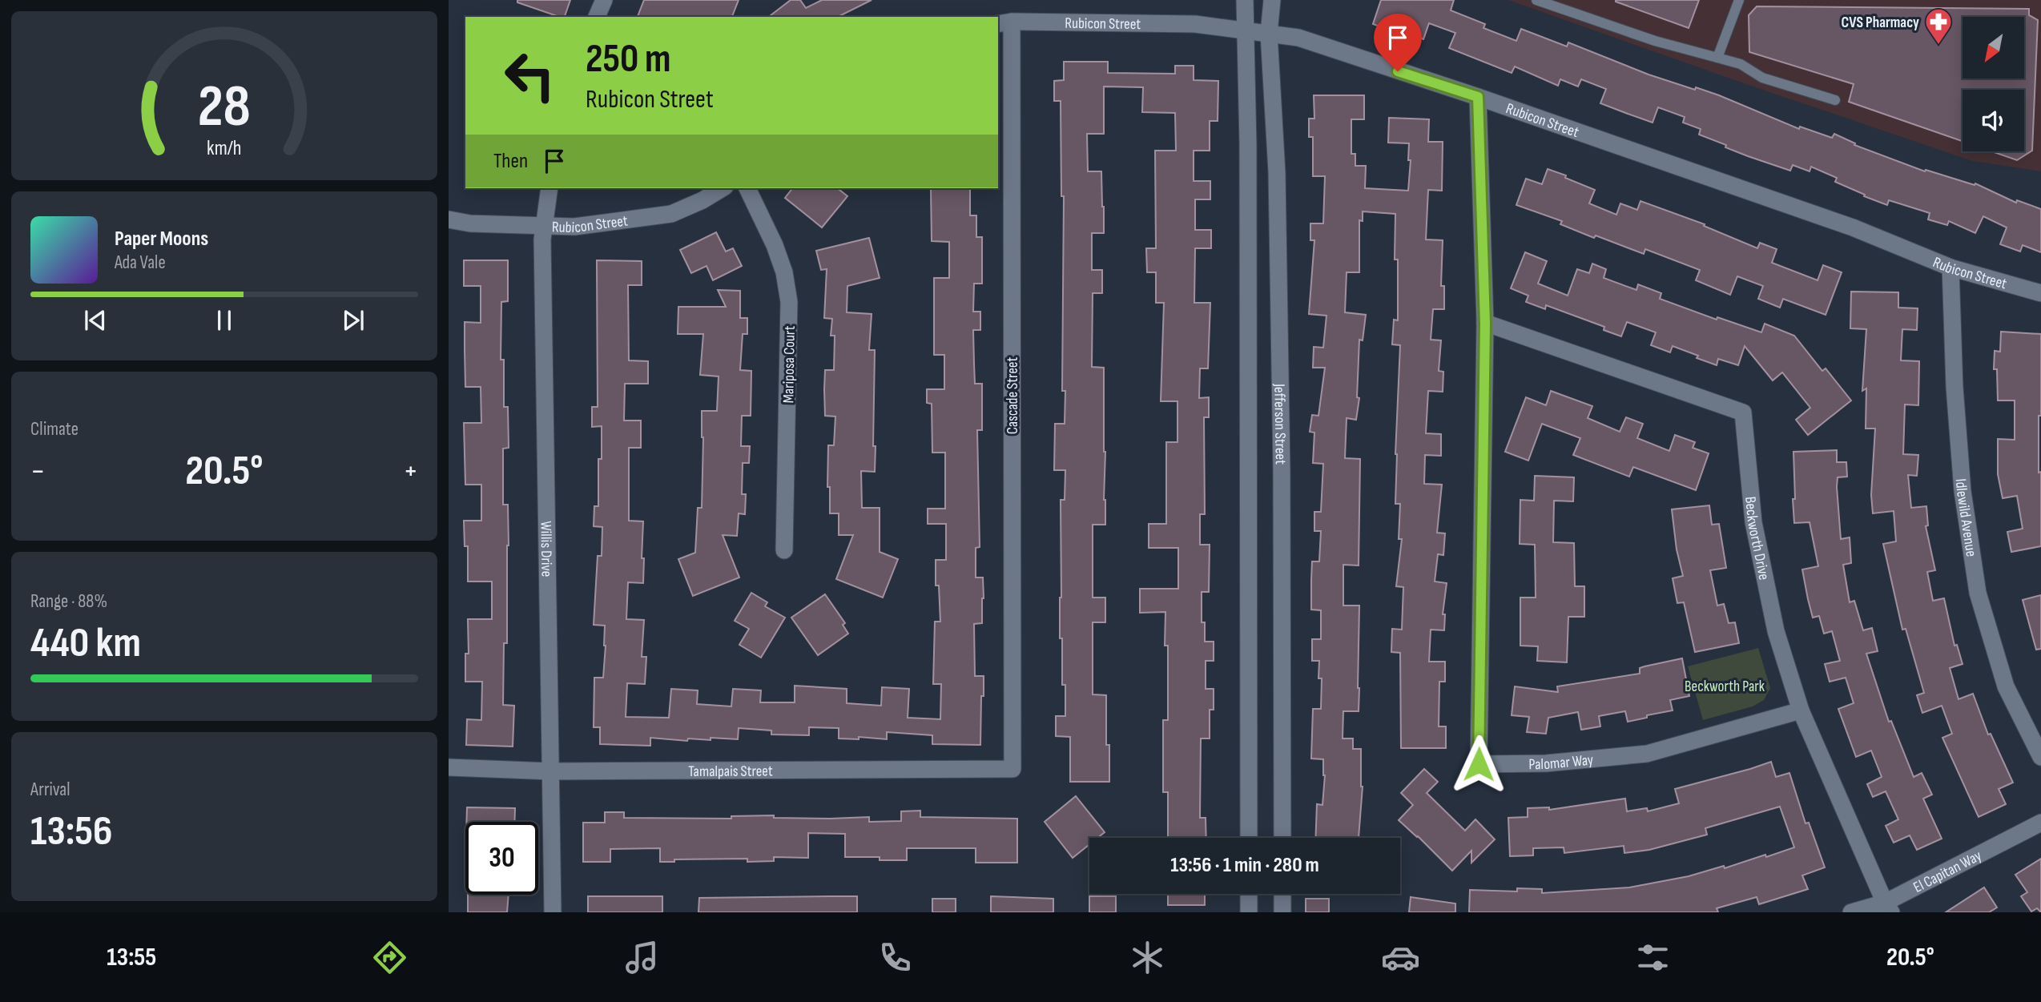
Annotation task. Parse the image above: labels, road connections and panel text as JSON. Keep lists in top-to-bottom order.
{
  "streets": {
    "street": [
      "Rubicon Street",
      "Mariposa Court",
      "Cascade Street",
      "Jefferson Street",
      "Idlewild Avenue",
      "Beckworth Drive",
      "Willis Drive",
      "Palomar Way",
      "Tamalpais Street",
      "El Capitan Way"
    ]
  },
  "crossings": [
    ["Rubicon Street", "Cascade Street"],
    ["Rubicon Street", "Jefferson Street"],
    ["Rubicon Street", "Idlewild Avenue"],
    ["Rubicon Street", "Willis Drive"],
    ["Rubicon Street", "Palomar Way"],
    ["Cascade Street", "Tamalpais Street"],
    ["Beckworth Drive", "Palomar Way"],
    ["Beckworth Drive", "El Capitan Way"],
    ["Willis Drive", "Tamalpais Street"]
  ],
  "parks": ["Beckworth Park"],
  "places": {
    "pharmacy": ["CVS Pharmacy"]
  },
  "north": "bottom left",
  "page": {
    "turn": ["250 m", "Rubicon Street"],
    "then": "Then",
    "song": ["Paper Moons", "Ada Vale"],
    "tile": [
      "Climate",
      ["Range · 88%", "440 km"],
      ["Arrival", "13:56"]
    ],
    "heat": ["−", "20.5°", "+"],
    "limit": "30",
    "trip": "13:56 · 1 min · 280 m",
    "tabs": ["13:55", "20.5°"],
    "gauge": ["28", "km/h"]
  }
}
